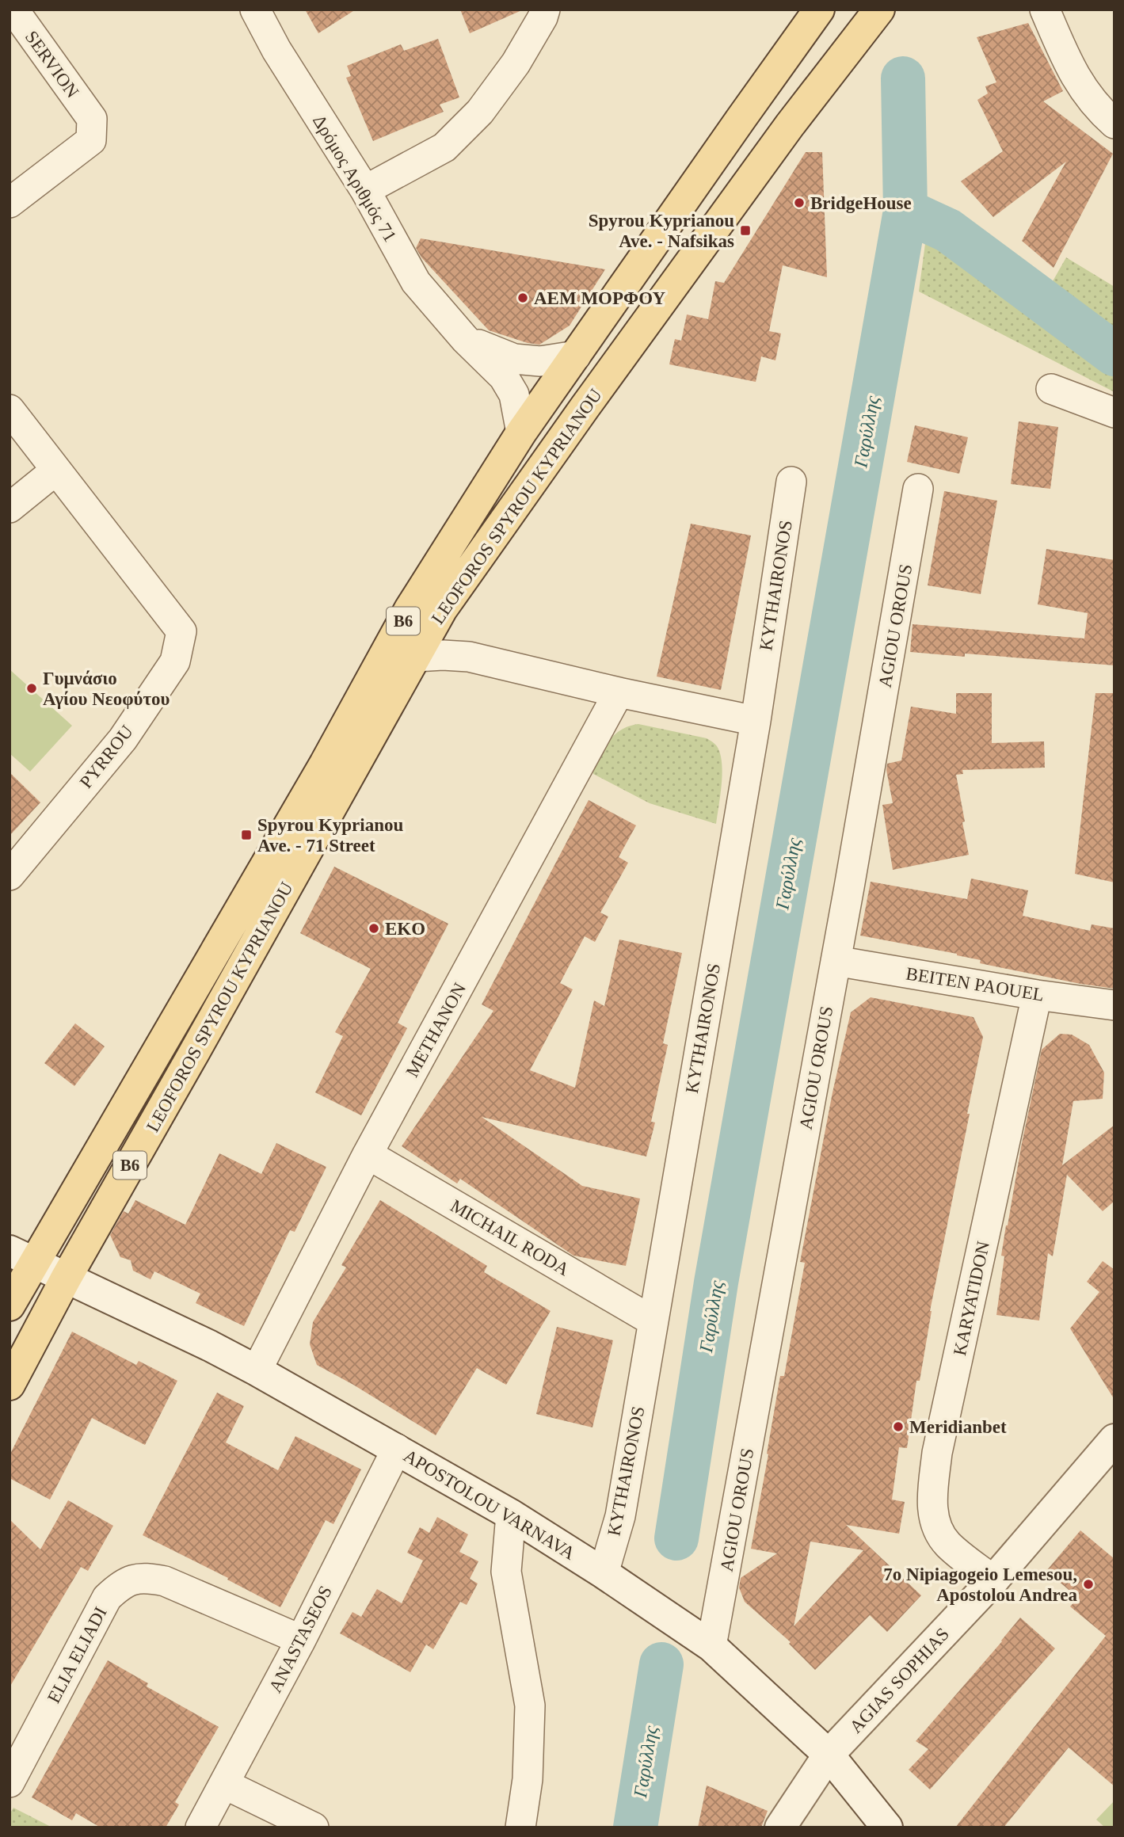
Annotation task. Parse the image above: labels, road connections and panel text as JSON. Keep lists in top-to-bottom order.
{
  "streets": {
    "main road": [
      "LEOFOROS SPYROU KYPRIANOU",
      "B6",
      "APOSTOLOU VARNAVA",
      "AGIAS SOPHIAS"
    ],
    "street": [
      "SERVION",
      "Δρόμος Αριθμός 71",
      "KYTHAIRONOS",
      "AGIOU OROUS",
      "PYRROU",
      "BEITEN PAOUEL",
      "METHANON",
      "MICHAIL RODA",
      "KARYATIDON",
      "ANASTASEOS",
      "ELIA ELIADI"
    ]
  },
  "crossings": [
    ["Δρόμος Αριθμός 71", "LEOFOROS SPYROU KYPRIANOU"],
    ["LEOFOROS SPYROU KYPRIANOU", "APOSTOLOU VARNAVA"],
    ["KYTHAIRONOS", "MICHAIL RODA"],
    ["KYTHAIRONOS", "APOSTOLOU VARNAVA"],
    ["AGIOU OROUS", "BEITEN PAOUEL"],
    ["AGIOU OROUS", "APOSTOLOU VARNAVA"],
    ["BEITEN PAOUEL", "KARYATIDON"],
    ["METHANON", "MICHAIL RODA"],
    ["METHANON", "APOSTOLOU VARNAVA"],
    ["KARYATIDON", "AGIAS SOPHIAS"],
    ["APOSTOLOU VARNAVA", "ANASTASEOS"],
    ["APOSTOLOU VARNAVA", "AGIAS SOPHIAS"],
    ["ANASTASEOS", "ELIA ELIADI"]
  ],
  "water": ["Γαρύλλης"],
  "places": {
    "other": [
      "BridgeHouse",
      "ΑΕΜ ΜΟΡΦΟΥ",
      "Γυμνάσιο Αγίου Νεοφύτου",
      "EKO",
      "Meridianbet",
      "7o Nipiagogeio Lemesou, Apostolou Andrea"
    ],
    "transit": ["Spyrou Kyprianou Ave. - Nafsikas", "Spyrou Kyprianou Ave. - 71 Street"]
  }
}
